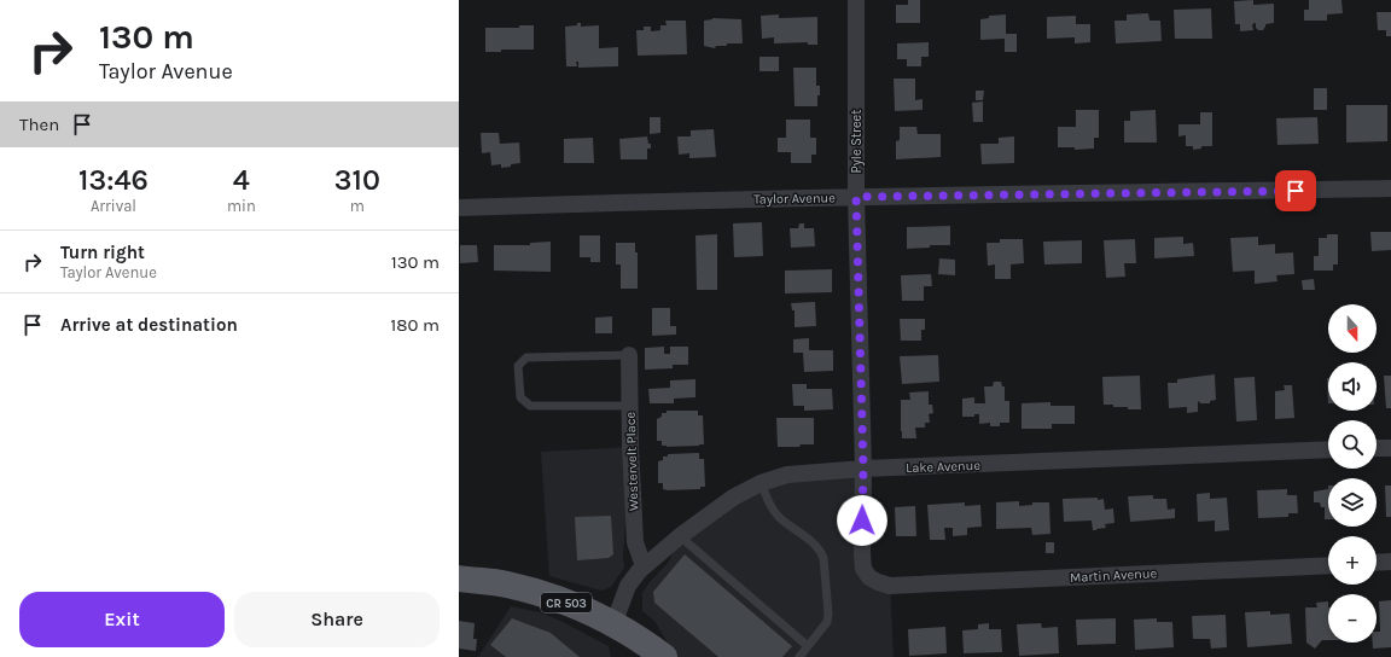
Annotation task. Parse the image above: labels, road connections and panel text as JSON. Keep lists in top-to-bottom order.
{
  "streets": {
    "main road": ["CR 503"],
    "street": [
      "Pyle Street",
      "Taylor Avenue",
      "Westervelt Place",
      "Lake Avenue",
      "Martin Avenue"
    ]
  },
  "crossings": [
    ["Pyle Street", "Taylor Avenue"],
    ["Pyle Street", "Lake Avenue"],
    ["Pyle Street", "Martin Avenue"],
    ["Westervelt Place", "Lake Avenue"],
    ["Lake Avenue", "CR 503"]
  ],
  "north": "bottom",
  "page": {
    "turn": ["130 m", "Taylor Avenue"],
    "then": "Then",
    "eta": [
      "13:46",
      "Arrival",
      "4",
      "min",
      "310",
      "m"
    ],
    "list": [
      {
        "name": "Turn right",
        "note": "Taylor Avenue",
        "value": "130 m"
      },
      {
        "name": "Arrive at destination",
        "value": "180 m"
      }
    ],
    "map_buttons": ["+", "−"],
    "buttons": ["Exit", "Share"]
  }
}
